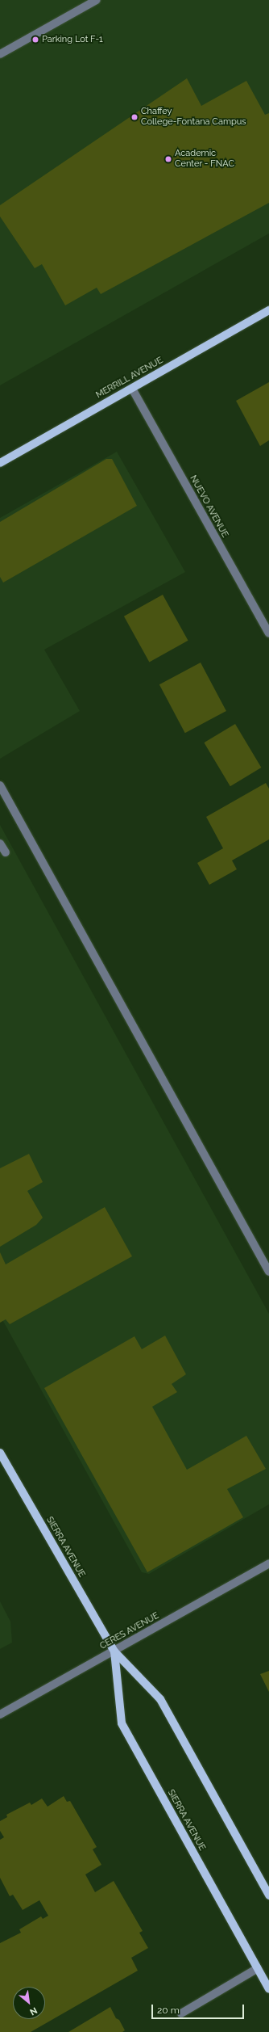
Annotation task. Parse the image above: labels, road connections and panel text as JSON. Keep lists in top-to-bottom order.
{
  "streets": {
    "main road": ["MERRILL AVENUE", "SIERRA AVENUE"],
    "street": ["NUEVO AVENUE", "CERES AVENUE"]
  },
  "crossings": [
    ["MERRILL AVENUE", "NUEVO AVENUE"],
    ["SIERRA AVENUE", "CERES AVENUE"]
  ],
  "places": ["Parking Lot F-1", "Chaffey College-Fontana Campus", "Academic Center - FNAC"],
  "scale_bar": "20 m",
  "north": "bottom right"
}
